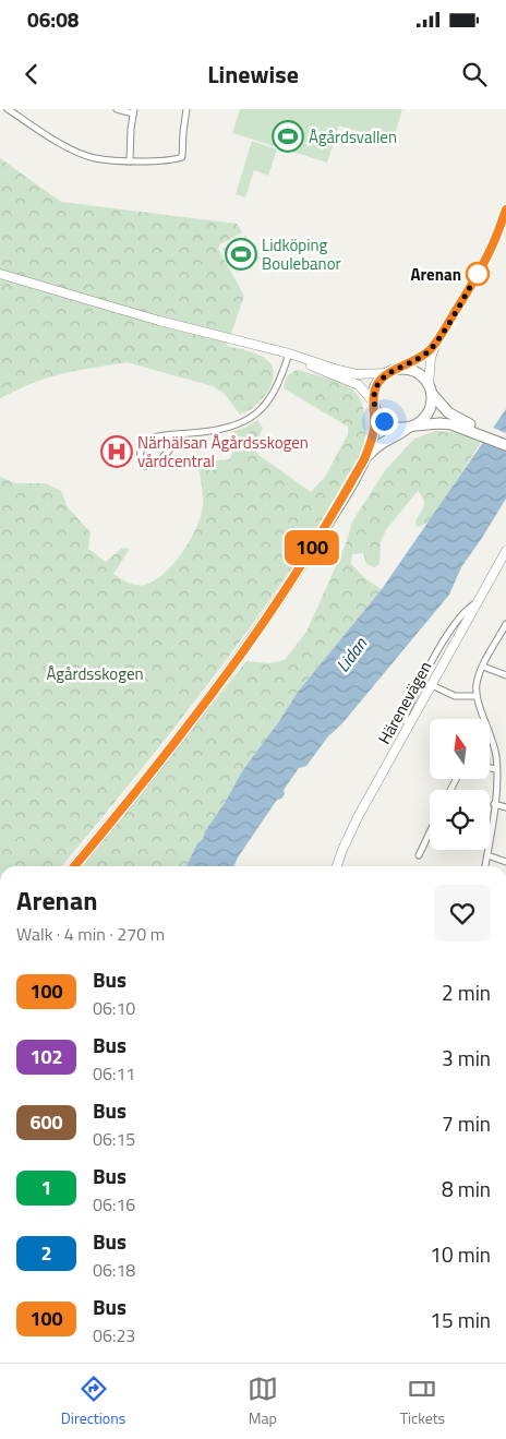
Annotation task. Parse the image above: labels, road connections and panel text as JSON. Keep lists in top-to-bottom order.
{
  "streets": {
    "main road": ["Härenevägen"]
  },
  "water": ["Lidan"],
  "parks": ["Ågårdsskogen"],
  "places": {
    "sports": ["Ågårdsvallen", "Lidköping Boulebanor"],
    "other": ["Arenan"],
    "hospital": ["Närhälsan Ågårdsskogen vårdcentral"]
  },
  "lines": ["bus line 100"],
  "north": "top",
  "page": {
    "status": "06:08",
    "header": "Linewise",
    "on_map": "100",
    "heading": ["Arenan", "Walk · 4 min · 270 m"],
    "list": [
      {
        "mark": "100",
        "name": "Bus",
        "note": "06:10",
        "value": "2 min"
      },
      {
        "mark": "102",
        "name": "Bus",
        "note": "06:11",
        "value": "3 min"
      },
      {
        "mark": "600",
        "name": "Bus",
        "note": "06:15",
        "value": "7 min"
      },
      {
        "mark": "1",
        "name": "Bus",
        "note": "06:16",
        "value": "8 min"
      },
      {
        "mark": "2",
        "name": "Bus",
        "note": "06:18",
        "value": "10 min"
      },
      {
        "mark": "100",
        "name": "Bus",
        "note": "06:23",
        "value": "15 min"
      }
    ],
    "tabs": ["Directions", "Map", "Tickets"]
  }
}
